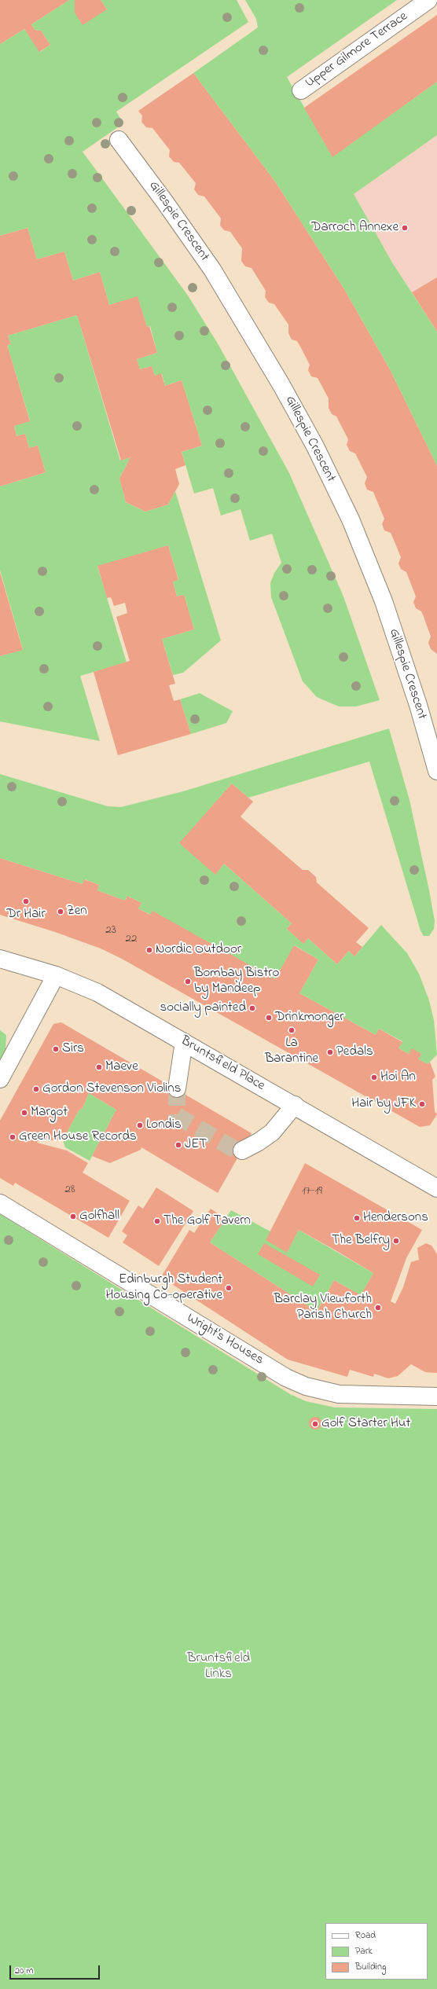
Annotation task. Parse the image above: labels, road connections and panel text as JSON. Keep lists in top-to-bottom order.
{
  "streets": {
    "street": [
      "Upper Gilmore Terrace",
      "Gillespie Crescent",
      "Bruntsfield Place",
      "Wright's Houses"
    ]
  },
  "parks": ["Bruntsfield Links"],
  "places": [
    "Darroch Annexe",
    "Dr Hair",
    "Zen",
    "Nordic Outdoor",
    "Bombay Bistro by Mandeep",
    "socially painted",
    "Drinkmonger",
    "La Barantine",
    "Sirs",
    "Pedals",
    "Maeve",
    "Hoi An",
    "Gordon Stevenson Violins",
    "Hair by JFK",
    "Margot",
    "Londis",
    "Green House Records",
    "JET",
    "Golfhall",
    "Hendersons",
    "The Golf Tavern",
    "The Belfry",
    "Edinburgh Student Housing Co-operative",
    "Barclay Viewforth Parish Church",
    "Golf Starter Hut"
  ],
  "house_numbers": [
    "23",
    "22",
    "28",
    "17-19"
  ],
  "legend": ["Road", "Park", "Building"],
  "scale_bar": "20 m"
}
